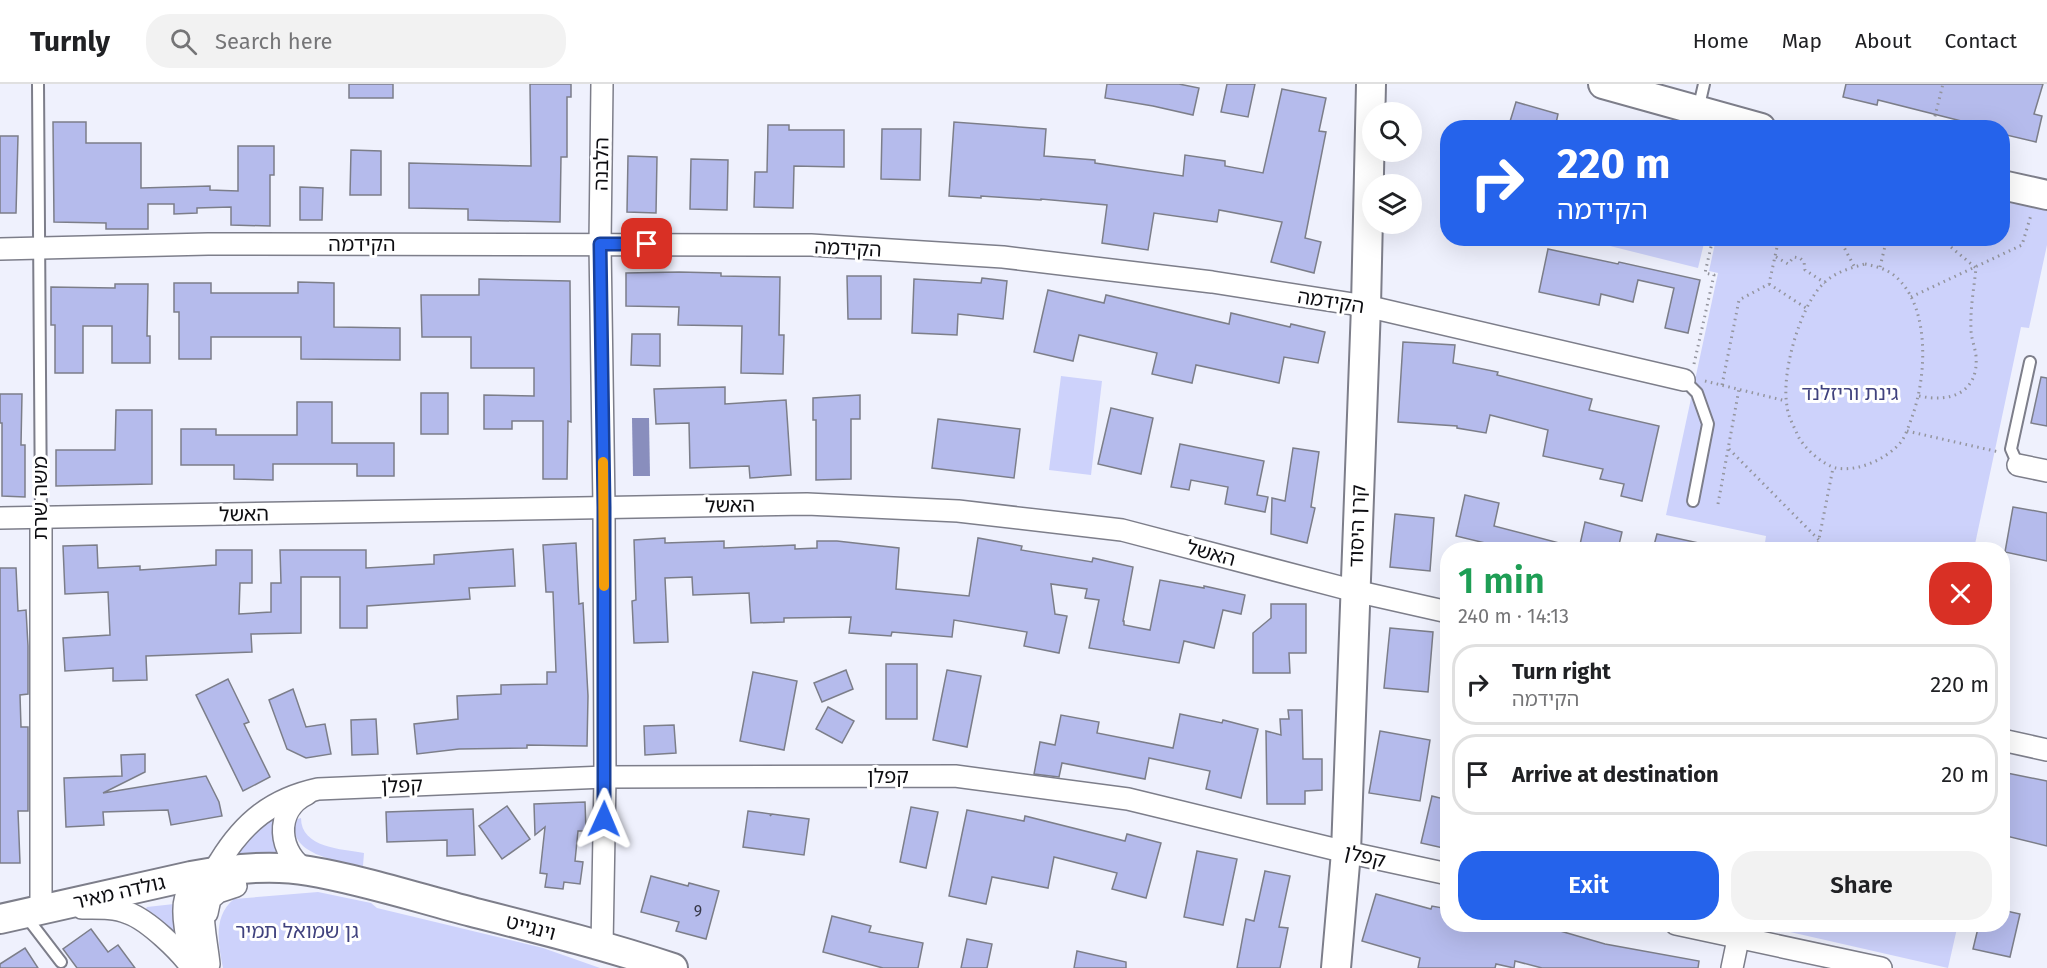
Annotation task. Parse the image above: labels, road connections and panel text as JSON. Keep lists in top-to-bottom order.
{
  "streets": {
    "street": [
      "הלבנה",
      "הקידמה",
      "משה שרת",
      "האשל",
      "קרן היסוד",
      "קפלן",
      "גולדה מאיר",
      "וינגייט"
    ]
  },
  "crossings": [
    ["הלבנה", "הקידמה"],
    ["הלבנה", "האשל"],
    ["הלבנה", "קפלן"],
    ["הלבנה", "וינגייט"],
    ["הקידמה", "משה שרת"],
    ["הקידמה", "קרן היסוד"],
    ["משה שרת", "האשל"],
    ["משה שרת", "גולדה מאיר"],
    ["האשל", "קרן היסוד"],
    ["קרן היסוד", "קפלן"],
    ["קפלן", "גולדה מאיר"],
    ["קפלן", "וינגייט"],
    ["גולדה מאיר", "וינגייט"]
  ],
  "parks": ["גינת וריזלנד", "גן שמואל תמיר"],
  "house_numbers": ["9"],
  "page": {
    "header": "Turnly",
    "search": "Search here",
    "nav": [
      "Home",
      "Map",
      "About",
      "Contact"
    ],
    "turn": ["220 m", "הקידמה"],
    "heading": ["1 min", "240 m · 14:13"],
    "list": [
      {
        "name": "Turn right",
        "note": "הקידמה",
        "value": "220 m"
      },
      {
        "name": "Arrive at destination",
        "value": "20 m"
      }
    ],
    "buttons": ["Exit", "Share"]
  }
}
